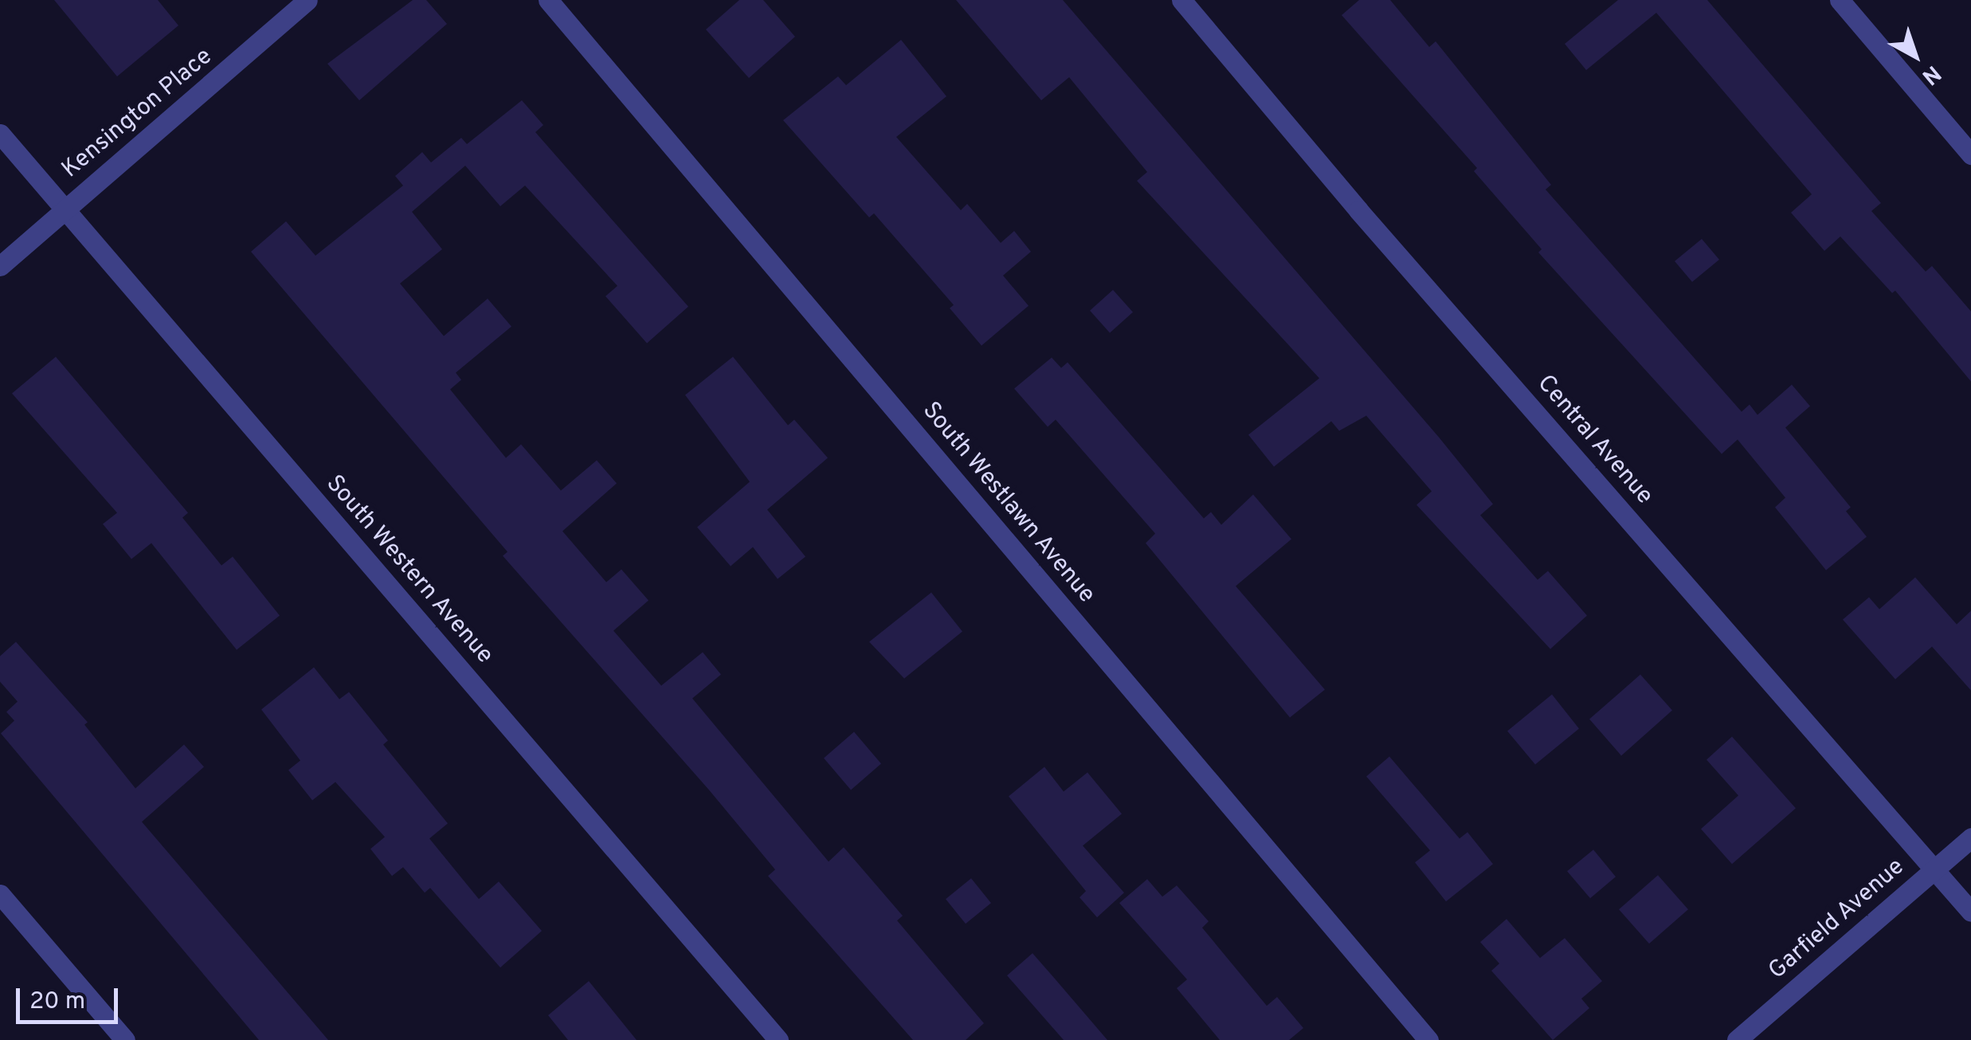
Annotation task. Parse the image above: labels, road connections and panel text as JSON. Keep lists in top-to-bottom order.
{
  "streets": {
    "street": [
      "Kensington Place",
      "Central Avenue",
      "South Westlawn Avenue",
      "South Western Avenue",
      "Garfield Avenue"
    ]
  },
  "crossings": [
    ["Kensington Place", "South Western Avenue"],
    ["Central Avenue", "Garfield Avenue"]
  ],
  "scale_bar": "20 m",
  "north": "bottom right"
}
